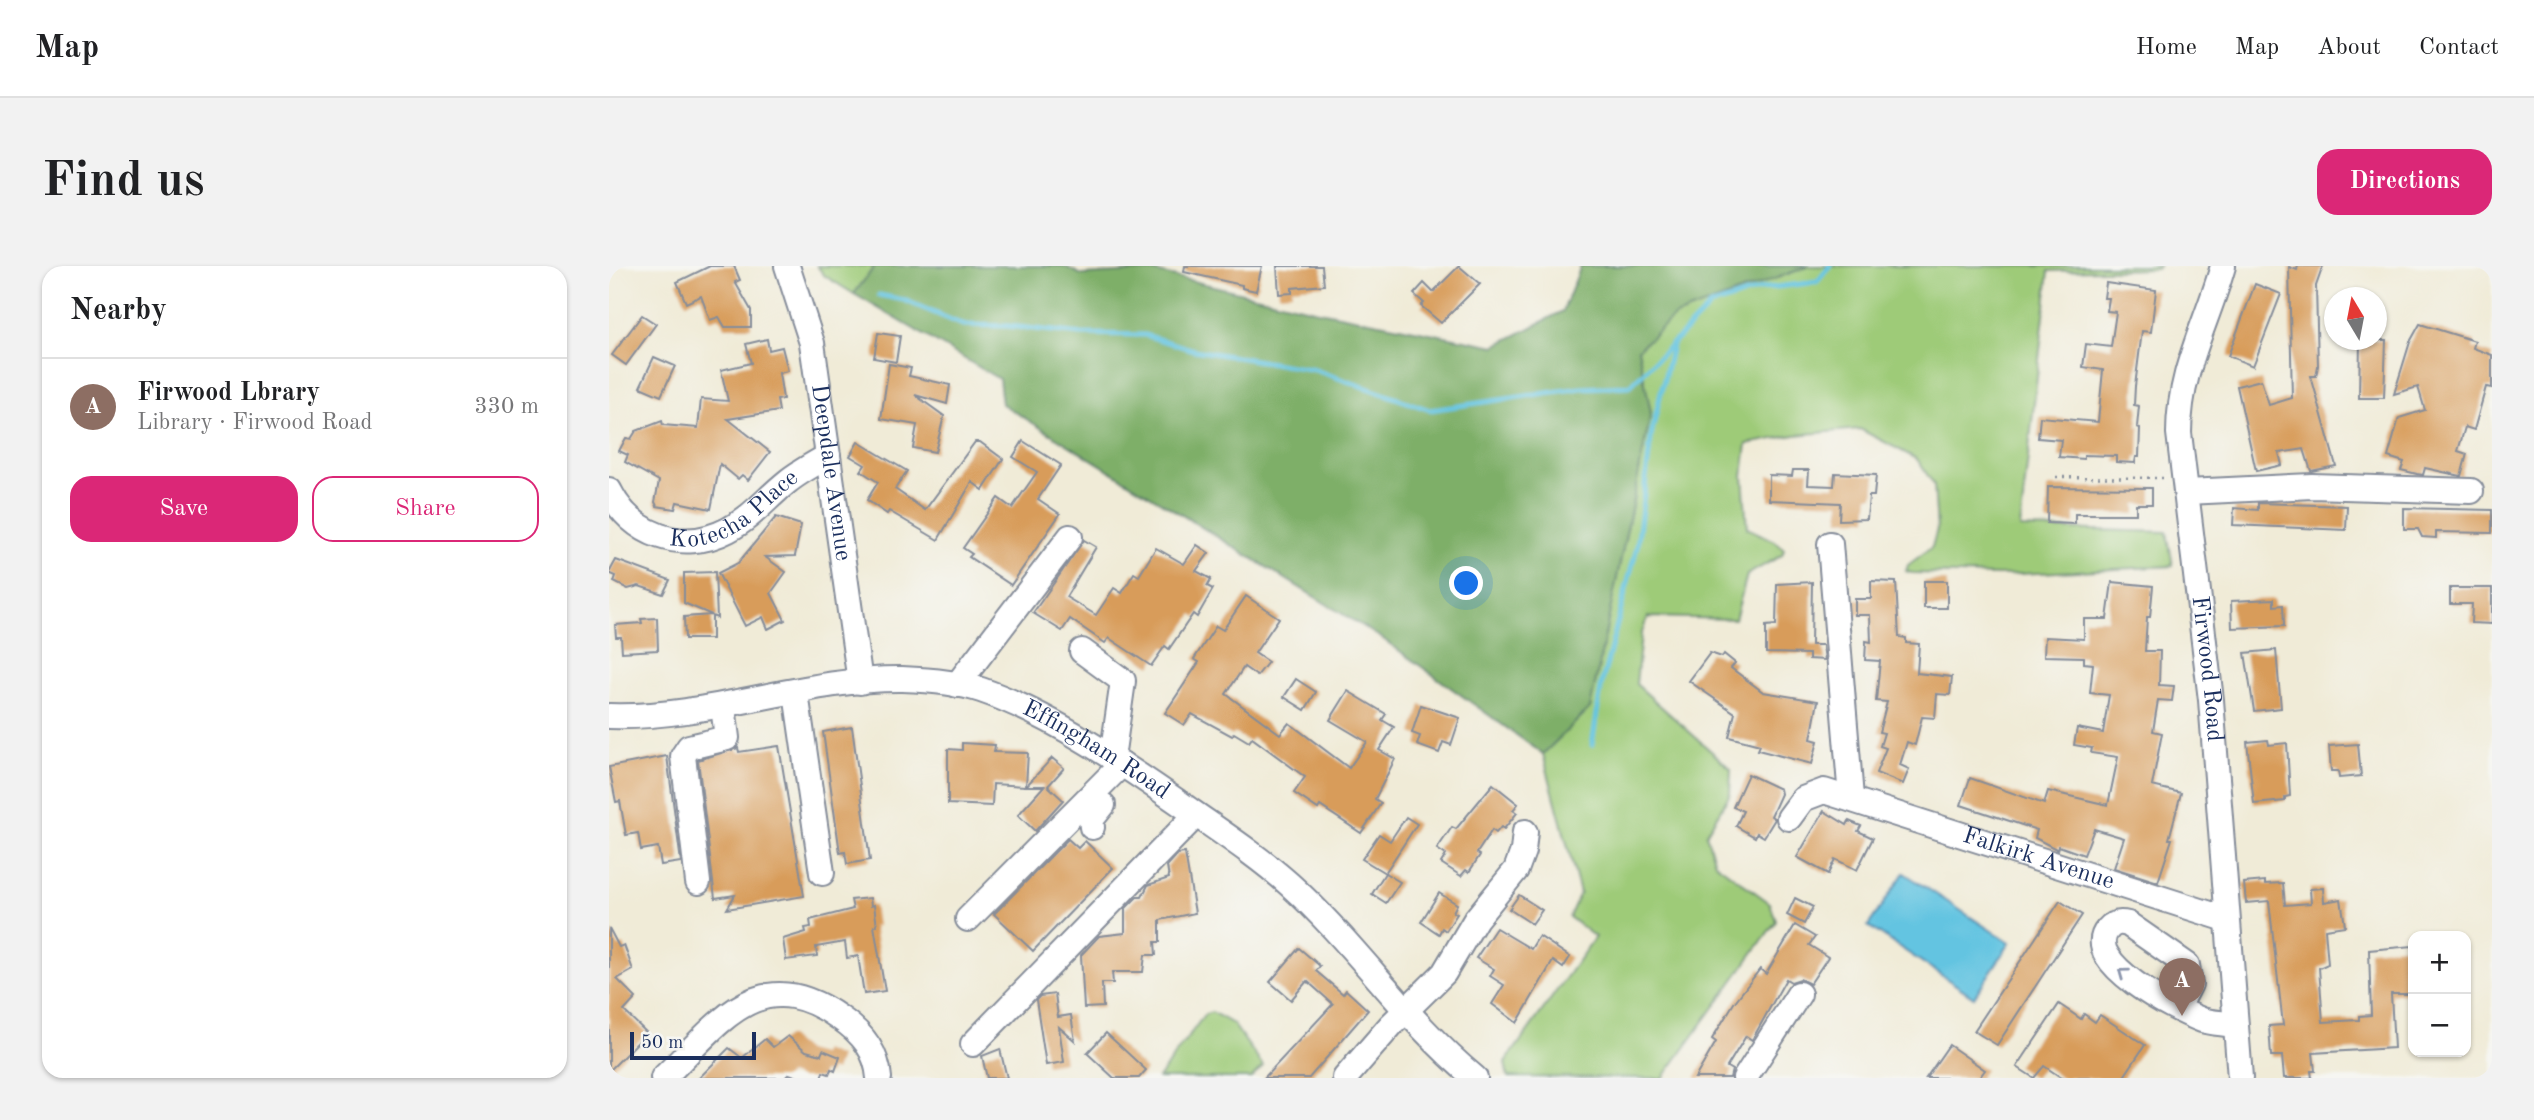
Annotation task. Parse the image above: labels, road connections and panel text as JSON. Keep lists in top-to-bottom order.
{
  "streets": {
    "street": [
      "Deepdale Avenue",
      "Kotecha Place",
      "Firwood Road",
      "Effingham Road",
      "Falkirk Avenue"
    ]
  },
  "crossings": [
    ["Deepdale Avenue", "Kotecha Place"],
    ["Deepdale Avenue", "Effingham Road"],
    ["Firwood Road", "Falkirk Avenue"]
  ],
  "scale_bar": "50 m",
  "north": "top",
  "page": {
    "header": "Map",
    "nav": [
      "Home",
      "Map",
      "About",
      "Contact"
    ],
    "buttons": [
      "Directions",
      ["Save", "Share"]
    ],
    "title": "Find us",
    "heading": "Nearby",
    "list": [
      {
        "mark": "A",
        "name": "Firwood Lbrary",
        "note": "Library · Firwood Road",
        "value": "330 m"
      }
    ],
    "map_buttons": ["+", "−"],
    "pins": "A",
    "scale": "50 m"
  }
}
